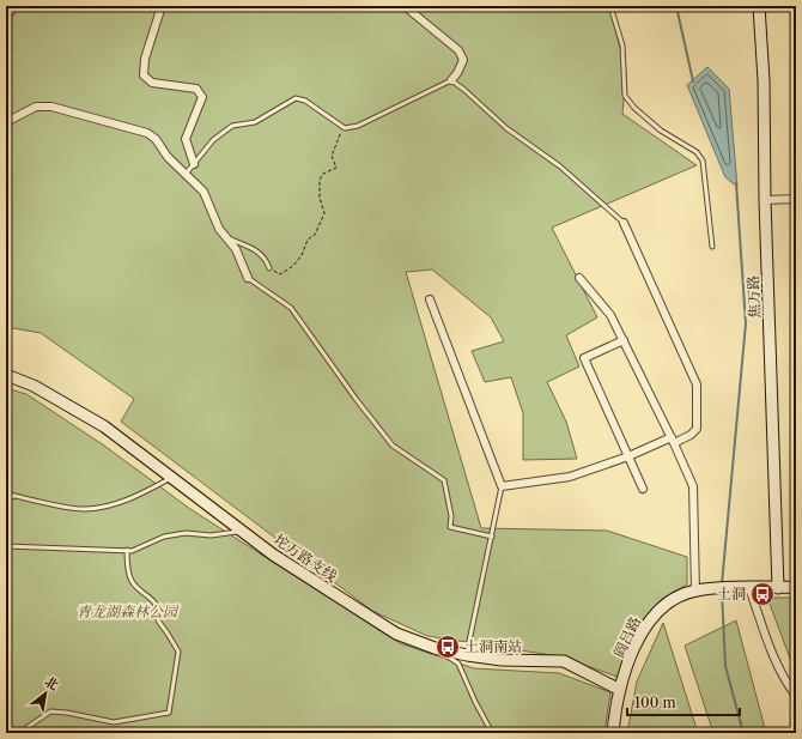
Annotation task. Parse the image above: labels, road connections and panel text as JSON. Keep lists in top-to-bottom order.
{
  "streets": {
    "main road": ["焦万路", "坨万路支线", "阎吕路"]
  },
  "crossings": [
    ["焦万路", "阎吕路"],
    ["坨万路支线", "阎吕路"]
  ],
  "parks": ["青龙湖森林公园"],
  "places": {
    "bus stop": ["土洞", "土洞南站"]
  },
  "scale_bar": "100 m",
  "north": "top right"
}
